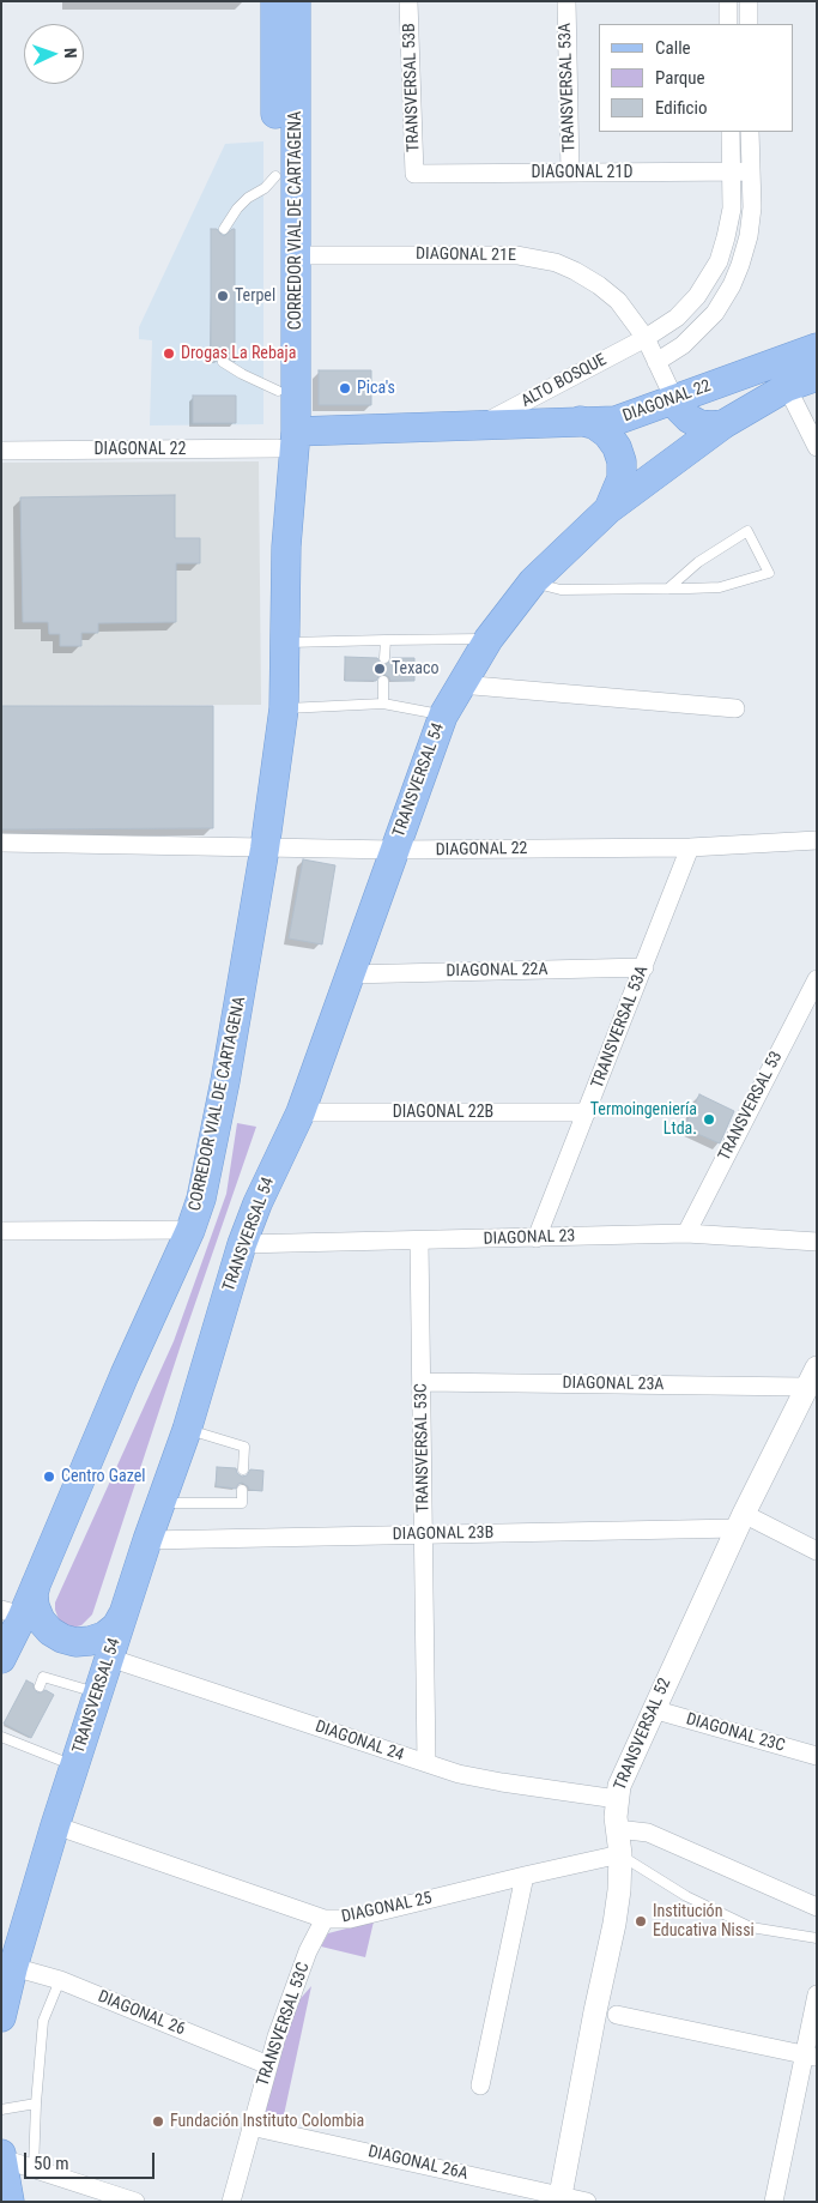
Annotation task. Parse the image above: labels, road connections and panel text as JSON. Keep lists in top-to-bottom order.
{
  "streets": {
    "main road": ["CORREDOR VIAL DE CARTAGENA", "DIAGONAL 22", "TRANSVERSAL 54"],
    "street": [
      "TRANSVERSAL 53B",
      "TRANSVERSAL 53A",
      "DIAGONAL 21D",
      "DIAGONAL 21E",
      "ALTO BOSQUE",
      "DIAGONAL 22A",
      "TRANSVERSAL 53",
      "DIAGONAL 22B",
      "DIAGONAL 23",
      "DIAGONAL 23A",
      "TRANSVERSAL 53C",
      "DIAGONAL 23B",
      "DIAGONAL 23C",
      "TRANSVERSAL 52",
      "DIAGONAL 24",
      "DIAGONAL 25",
      "DIAGONAL 26",
      "DIAGONAL 26A"
    ]
  },
  "crossings": [
    ["TRANSVERSAL 53B", "DIAGONAL 21D"],
    ["TRANSVERSAL 53A", "DIAGONAL 21D"],
    ["TRANSVERSAL 53A", "DIAGONAL 22"],
    ["TRANSVERSAL 53A", "DIAGONAL 22A"],
    ["TRANSVERSAL 53A", "DIAGONAL 22B"],
    ["TRANSVERSAL 53A", "DIAGONAL 23"],
    ["CORREDOR VIAL DE CARTAGENA", "DIAGONAL 21E"],
    ["CORREDOR VIAL DE CARTAGENA", "DIAGONAL 22"],
    ["DIAGONAL 21E", "ALTO BOSQUE"],
    ["DIAGONAL 21E", "DIAGONAL 22"],
    ["ALTO BOSQUE", "DIAGONAL 22"],
    ["DIAGONAL 22", "TRANSVERSAL 54"],
    ["TRANSVERSAL 54", "DIAGONAL 22A"],
    ["TRANSVERSAL 54", "DIAGONAL 22B"],
    ["TRANSVERSAL 54", "DIAGONAL 23"],
    ["TRANSVERSAL 54", "DIAGONAL 23B"],
    ["TRANSVERSAL 54", "DIAGONAL 24"],
    ["TRANSVERSAL 54", "DIAGONAL 25"],
    ["TRANSVERSAL 54", "DIAGONAL 26"],
    ["TRANSVERSAL 53", "DIAGONAL 23"],
    ["DIAGONAL 23", "TRANSVERSAL 53C"],
    ["DIAGONAL 23A", "TRANSVERSAL 53C"],
    ["DIAGONAL 23A", "TRANSVERSAL 52"],
    ["TRANSVERSAL 53C", "DIAGONAL 23B"],
    ["TRANSVERSAL 53C", "DIAGONAL 24"],
    ["TRANSVERSAL 53C", "DIAGONAL 25"],
    ["TRANSVERSAL 53C", "DIAGONAL 26"],
    ["TRANSVERSAL 53C", "DIAGONAL 26A"],
    ["DIAGONAL 23B", "TRANSVERSAL 52"],
    ["DIAGONAL 23C", "TRANSVERSAL 52"],
    ["TRANSVERSAL 52", "DIAGONAL 24"],
    ["TRANSVERSAL 52", "DIAGONAL 25"],
    ["TRANSVERSAL 52", "DIAGONAL 26A"]
  ],
  "places": [
    "Terpel",
    "Drogas La Rebaja",
    "Pica's",
    "Texaco",
    "Termoingeniería Ltda.",
    "Centro Gazel",
    "Institución Educativa Nissi",
    "Fundación Instituto Colombia"
  ],
  "legend": ["Calle", "Parque", "Edificio"],
  "scale_bar": "50 m",
  "north": "right"
}
